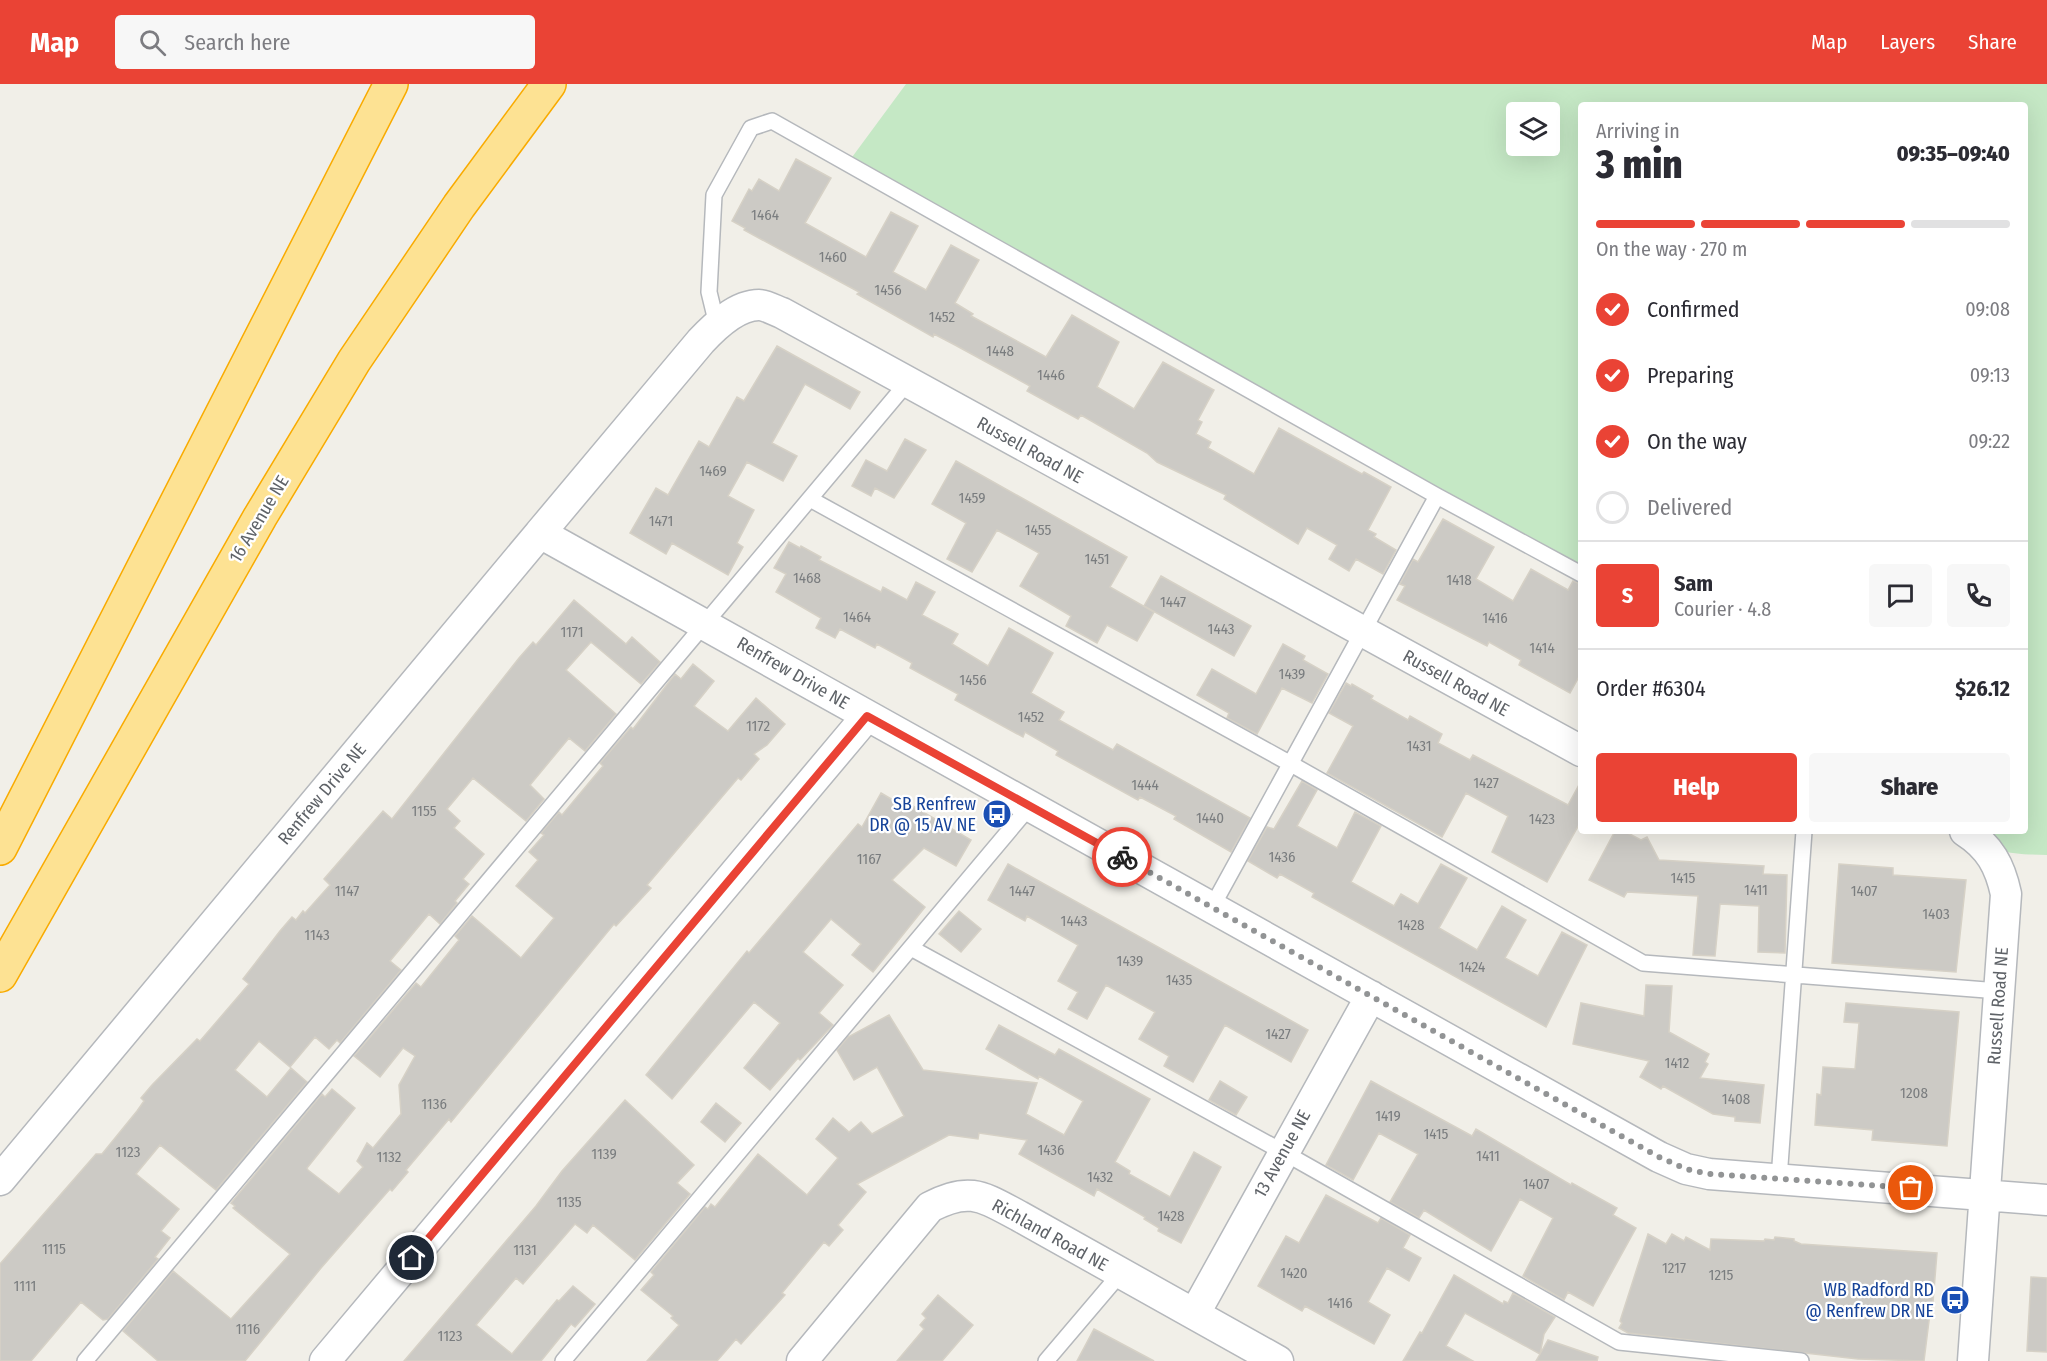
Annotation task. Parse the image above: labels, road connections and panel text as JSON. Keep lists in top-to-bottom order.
{
  "streets": {
    "highway": ["16 Avenue NE"],
    "street": [
      "Russell Road NE",
      "Renfrew Drive NE",
      "13 Avenue NE",
      "Richland Road NE"
    ]
  },
  "crossings": [
    ["Russell Road NE", "Renfrew Drive NE"],
    ["Renfrew Drive NE", "13 Avenue NE"],
    ["13 Avenue NE", "Richland Road NE"]
  ],
  "places": {
    "bus stop": ["SB Renfrew DR @ 15 AV NE", "WB Radford RD @ Renfrew DR NE"]
  },
  "house_numbers": [
    "1464",
    "1460",
    "1456",
    "1452",
    "1448",
    "1446",
    "1469",
    "1459",
    "1471",
    "1455",
    "1451",
    "1468",
    "1418",
    "1447",
    "1464",
    "1416",
    "1443",
    "1171",
    "1414",
    "1439",
    "1456",
    "1452",
    "1172",
    "1431",
    "1427",
    "1444",
    "1155",
    "1440",
    "1423",
    "1436",
    "1167",
    "1415",
    "1411",
    "1147",
    "1447",
    "1407",
    "1403",
    "1443",
    "1428",
    "1143",
    "1439",
    "1424",
    "1435",
    "1427",
    "1412",
    "1208",
    "1408",
    "1136",
    "1419",
    "1415",
    "1436",
    "1123",
    "1139",
    "1411",
    "1132",
    "1432",
    "1407",
    "1135",
    "1428",
    "1115",
    "1131",
    "1217",
    "1420",
    "1215",
    "1111",
    "1416",
    "1116",
    "1123"
  ],
  "page": {
    "header": "Map",
    "search": "Search here",
    "nav": ["Map", "Layers", "Share"],
    "heading": ["3 min", "Arriving in", "09:35–09:40"],
    "panel": [
      "Sam",
      "Courier · 4.8",
      "Order #6304",
      "$26.12"
    ],
    "bar": "On the way · 270 m",
    "list": [
      ["Confirmed", "09:08"],
      ["Preparing", "09:13"],
      ["On the way", "09:22"],
      "Delivered"
    ],
    "round": "S",
    "buttons": ["Help", "Share"]
  }
}
